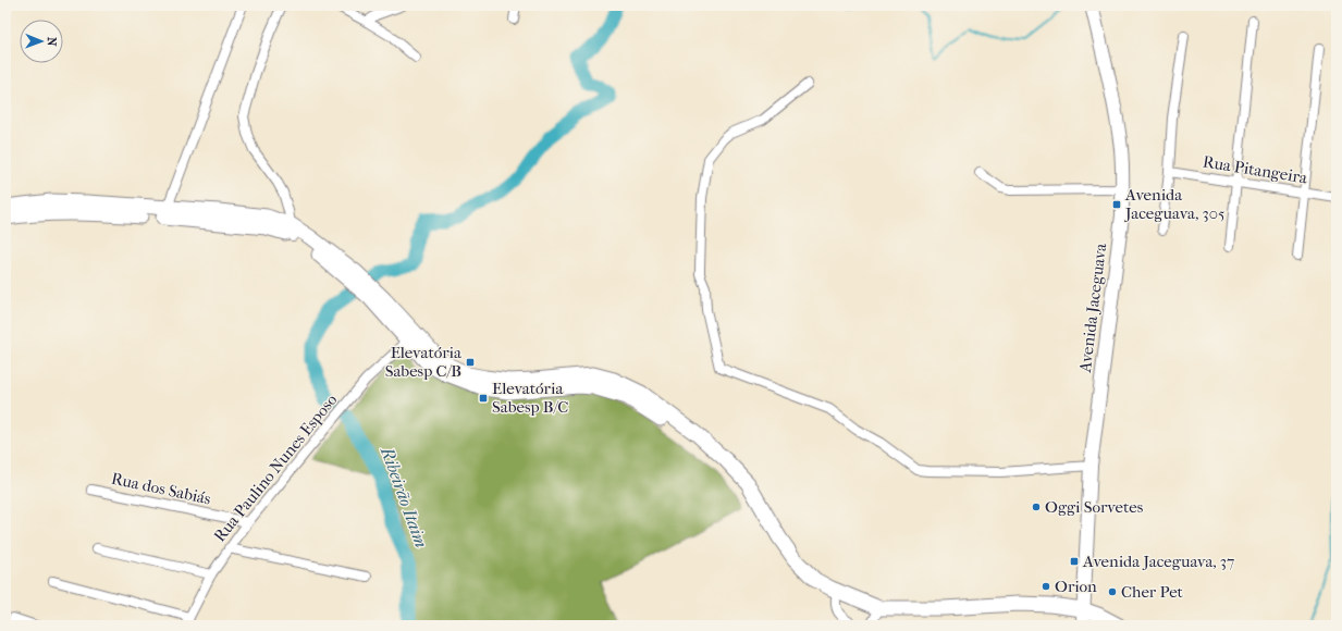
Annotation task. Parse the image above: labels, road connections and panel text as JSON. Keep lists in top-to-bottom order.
{
  "streets": {
    "main road": ["Avenida Jaceguava"],
    "street": ["Rua Pitangeira", "Rua Paulino Nunes Esposo", "Rua dos Sabiás"]
  },
  "crossings": [
    ["Rua Paulino Nunes Esposo", "Rua dos Sabiás"]
  ],
  "water": ["Ribeirão Itaim"],
  "places": {
    "transit": [
      "Avenida Jaceguava, 305",
      "Elevatória Sabesp C/B",
      "Elevatória Sabesp B/C",
      "Avenida Jaceguava, 37"
    ],
    "other": ["Oggi Sorvetes", "Orion", "Cher Pet"]
  },
  "north": "right"
}
